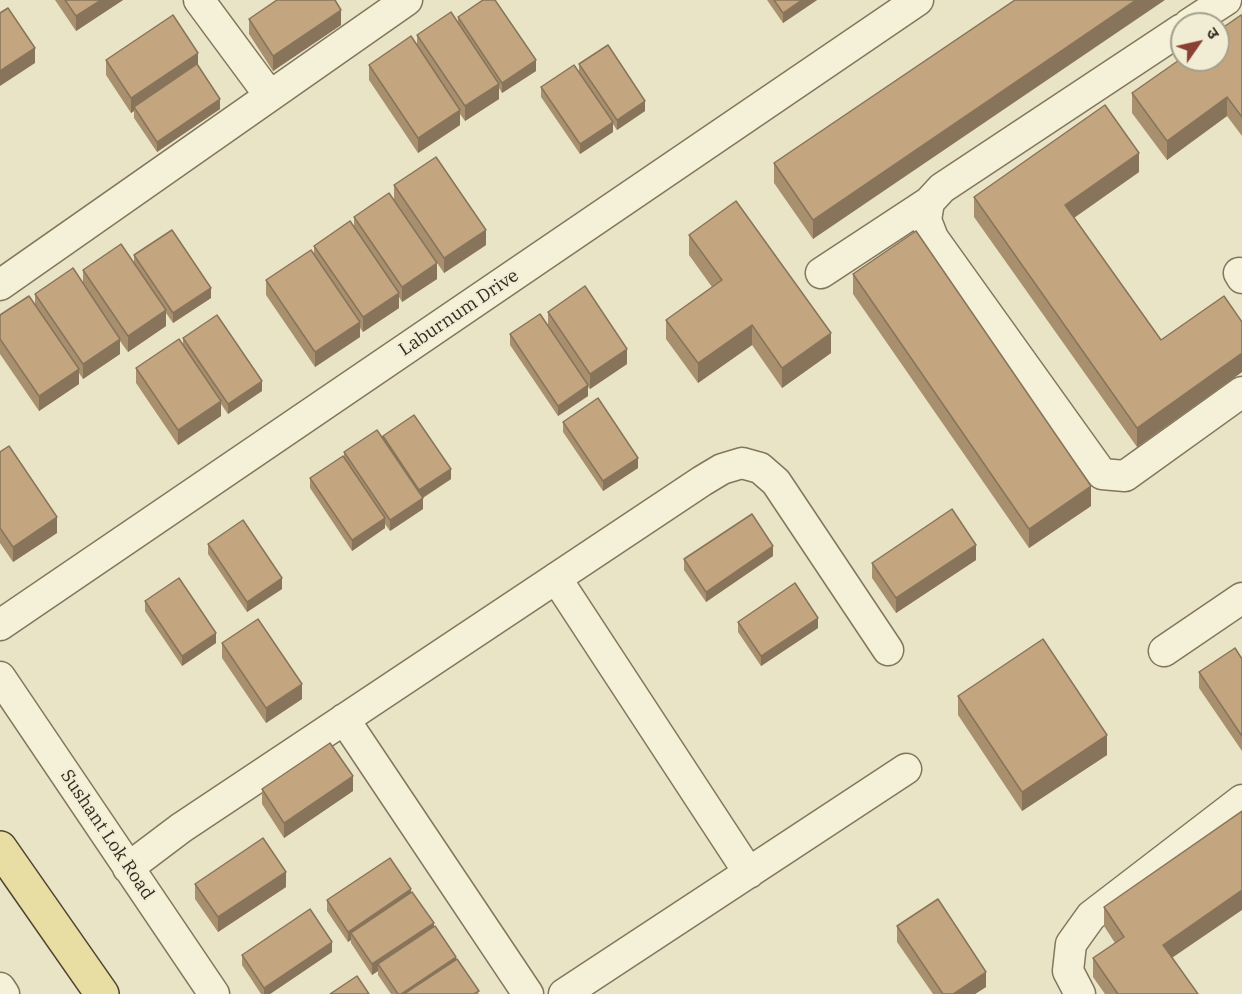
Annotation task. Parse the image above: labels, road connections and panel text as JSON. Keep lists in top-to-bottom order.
{
  "streets": {
    "street": ["Laburnum Drive", "Sushant Lok Road"]
  },
  "north": "top right"
}
